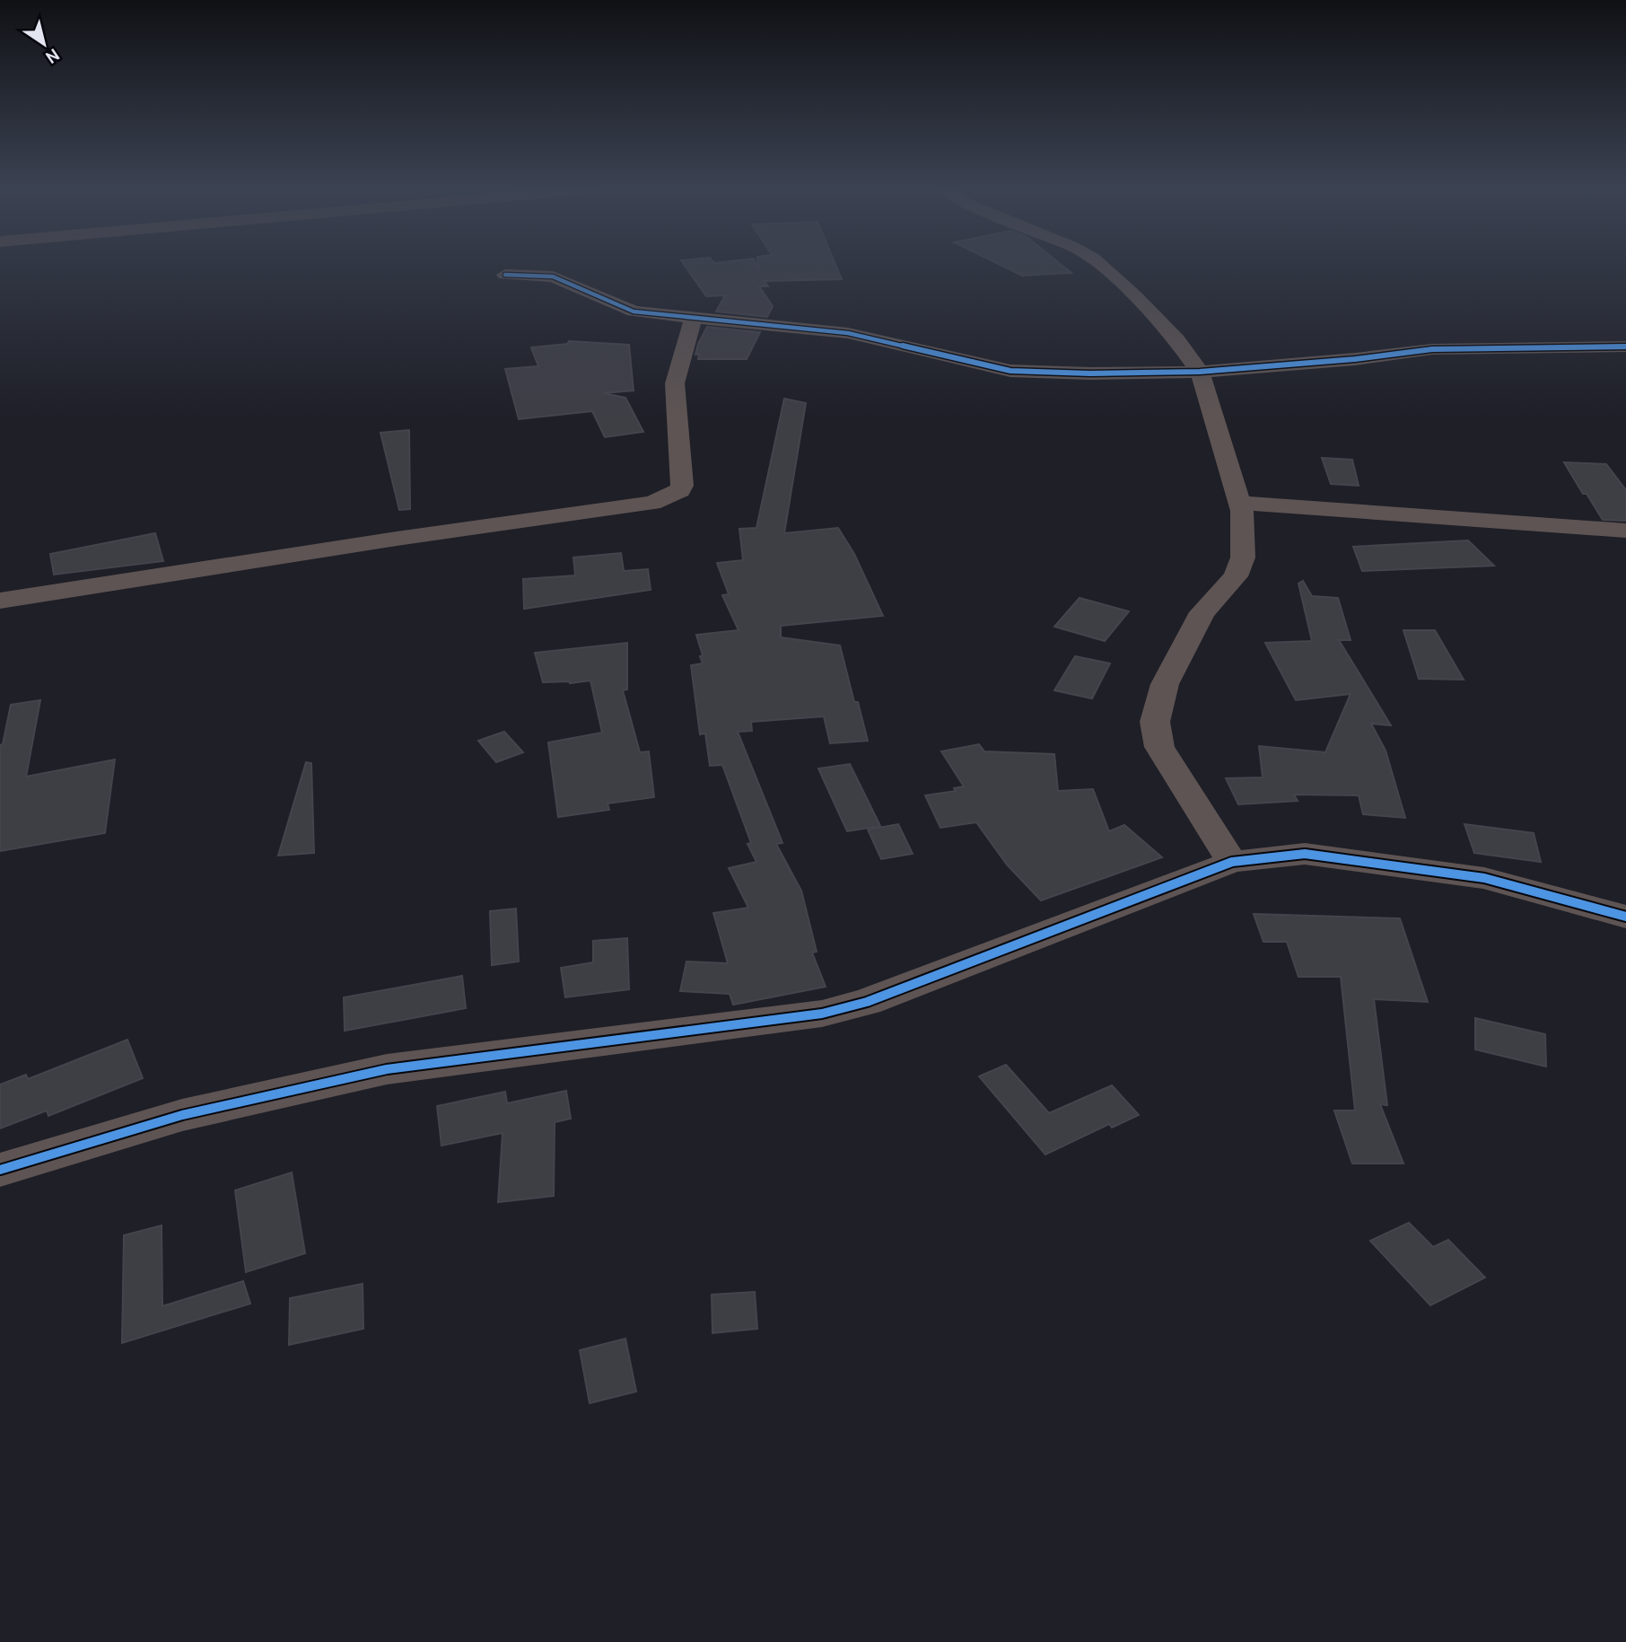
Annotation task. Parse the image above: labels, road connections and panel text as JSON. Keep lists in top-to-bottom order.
{
  "north": "bottom right"
}
